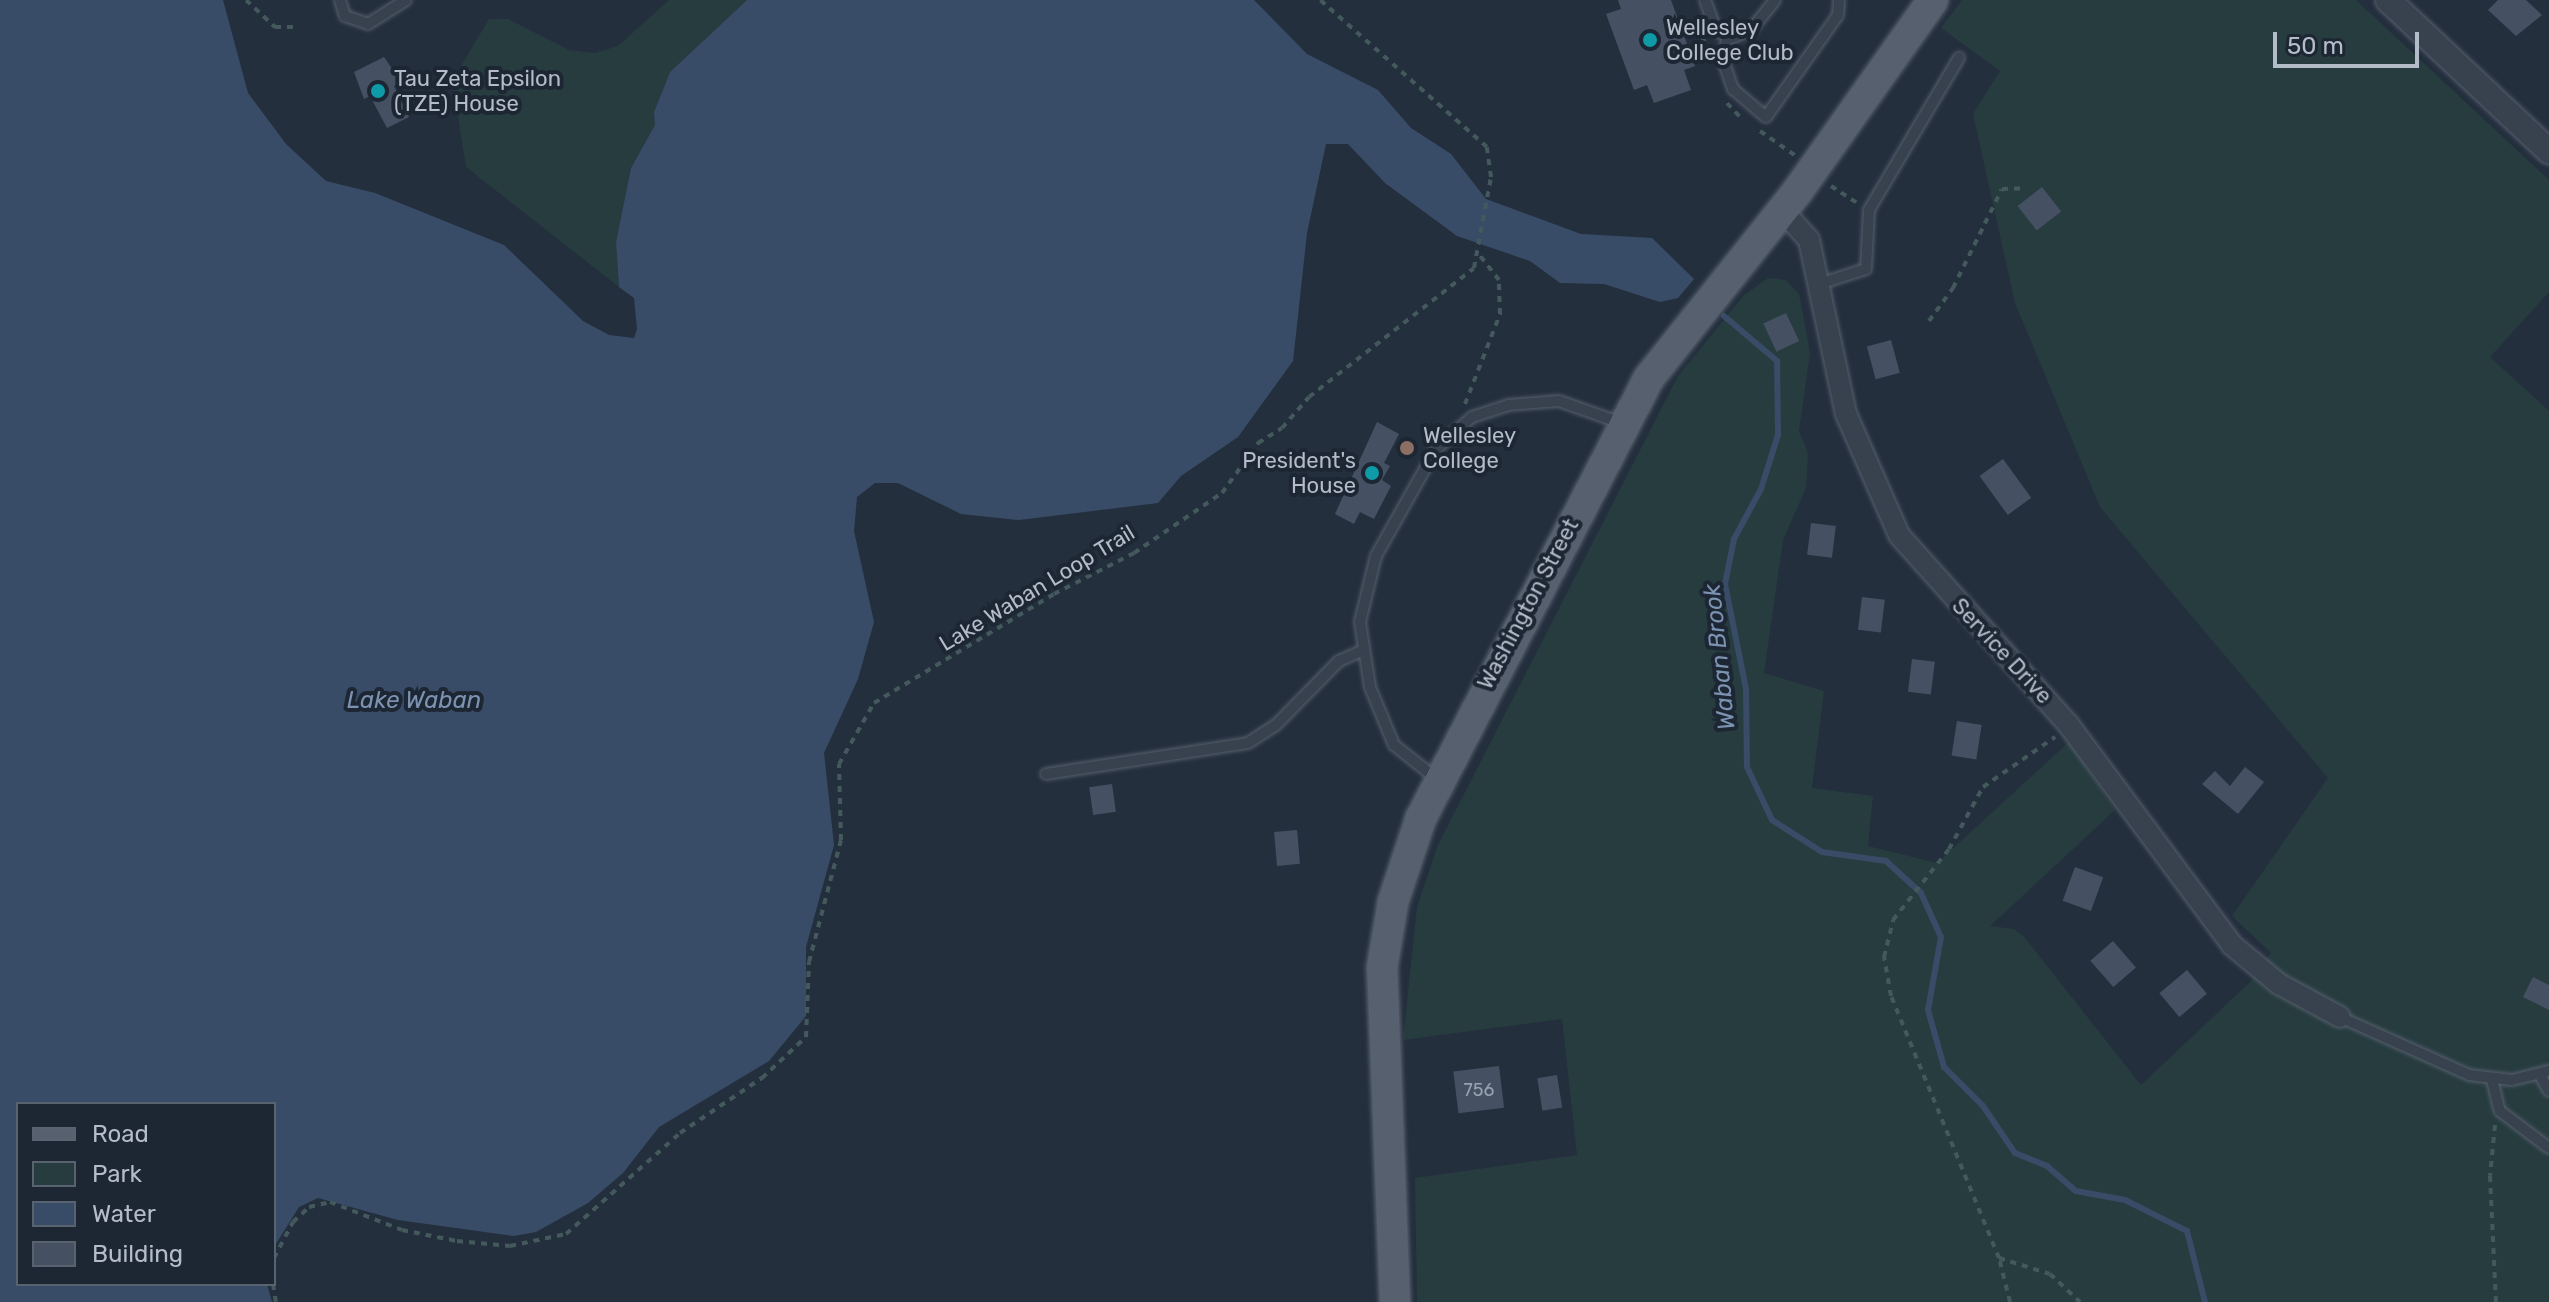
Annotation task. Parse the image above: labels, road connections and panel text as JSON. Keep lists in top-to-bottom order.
{
  "streets": {
    "main road": ["Washington Street"],
    "street": ["Service Drive"],
    "path": ["Lake Waban Loop Trail"]
  },
  "crossings": [
    ["Washington Street", "Service Drive"]
  ],
  "water": ["Waban Brook", "Lake Waban"],
  "places": [
    "Wellesley College Club",
    "Tau Zeta Epsilon (TZE) House",
    "Wellesley College",
    "President's House"
  ],
  "house_numbers": ["756"],
  "legend": [
    "Road",
    "Park",
    "Water",
    "Building"
  ],
  "scale_bar": "50 m"
}
